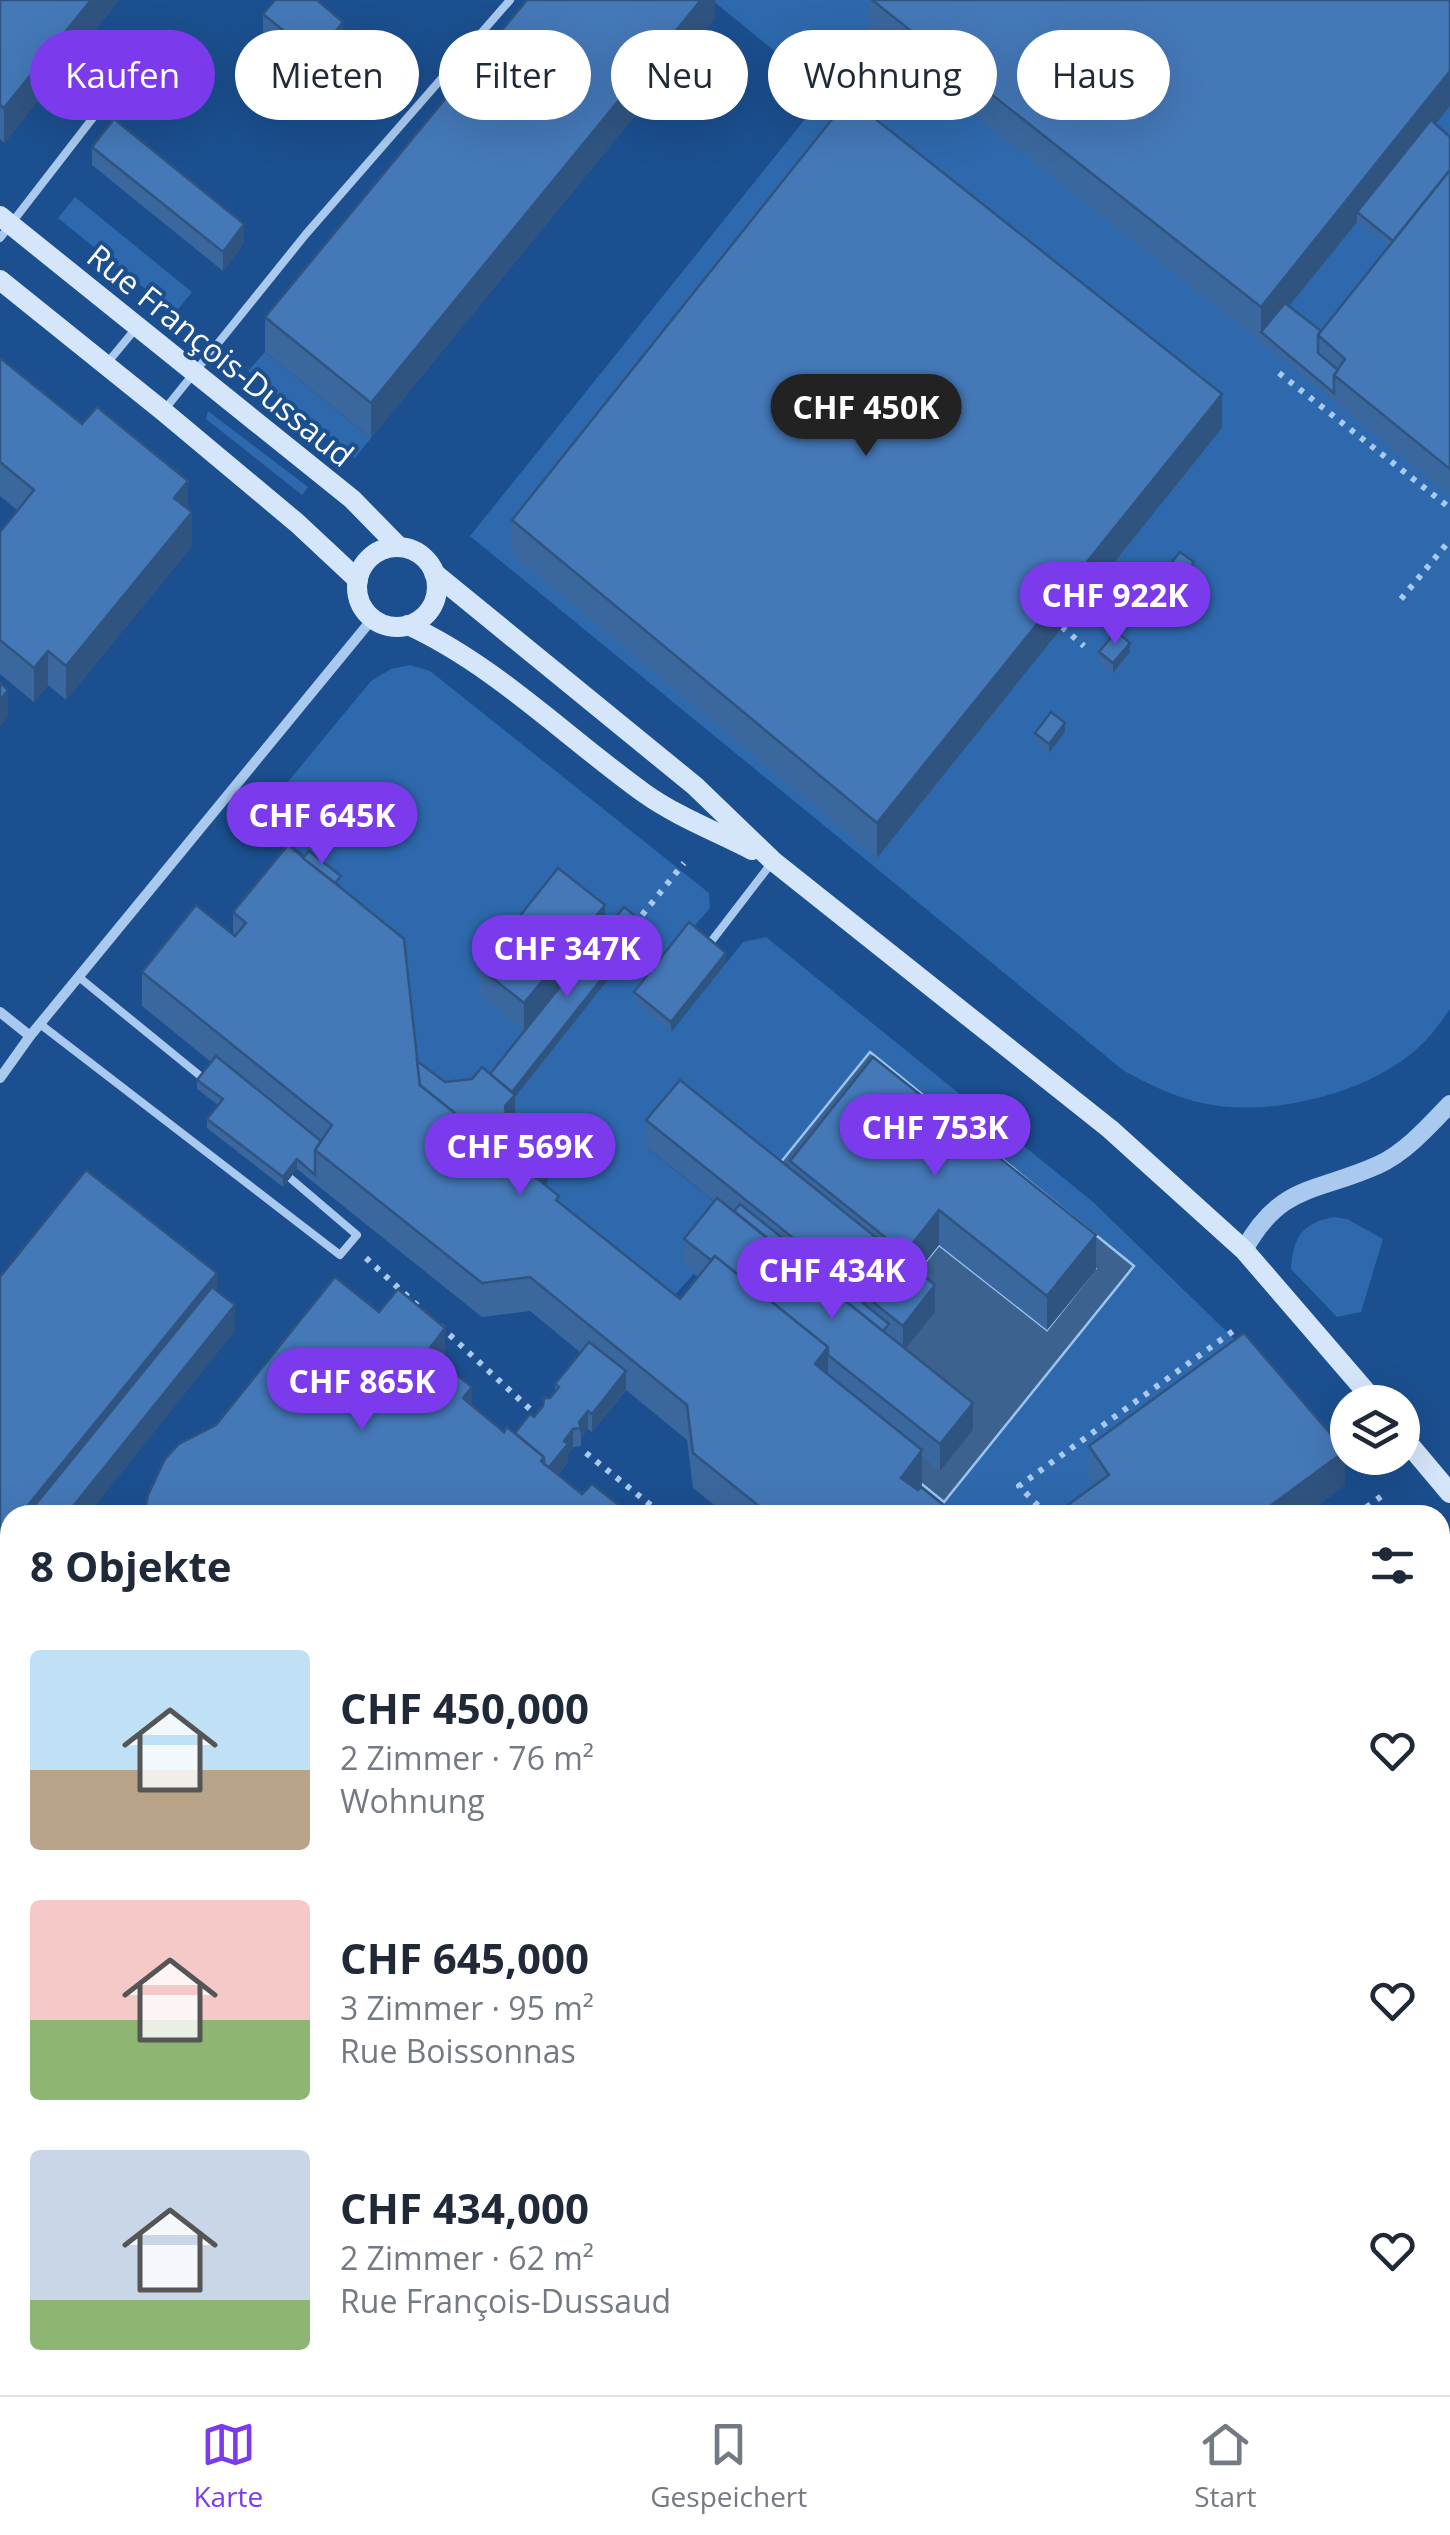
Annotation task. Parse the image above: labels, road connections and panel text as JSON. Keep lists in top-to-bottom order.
{
  "streets": {
    "main road": ["Rue François-Dussaud"]
  },
  "page": {
    "chip": [
      "Kaufen",
      "Mieten",
      "Filter",
      "Neu",
      "Wohnung",
      "Haus"
    ],
    "price": [
      "CHF 450K",
      "CHF 922K",
      "CHF 645K",
      "CHF 347K",
      "CHF 753K",
      "CHF 569K",
      "CHF 434K",
      "CHF 865K"
    ],
    "heading": "8 Objekte",
    "list": [
      {
        "name": "CHF 450,000",
        "note": "2 Zimmer · 76 m² · Wohnung"
      },
      {
        "name": "CHF 645,000",
        "note": "3 Zimmer · 95 m² · Rue Boissonnas"
      },
      {
        "name": "CHF 434,000",
        "note": "2 Zimmer · 62 m² · Rue François-Dussaud"
      }
    ],
    "tabs": ["Karte", "Gespeichert", "Start"]
  }
}
